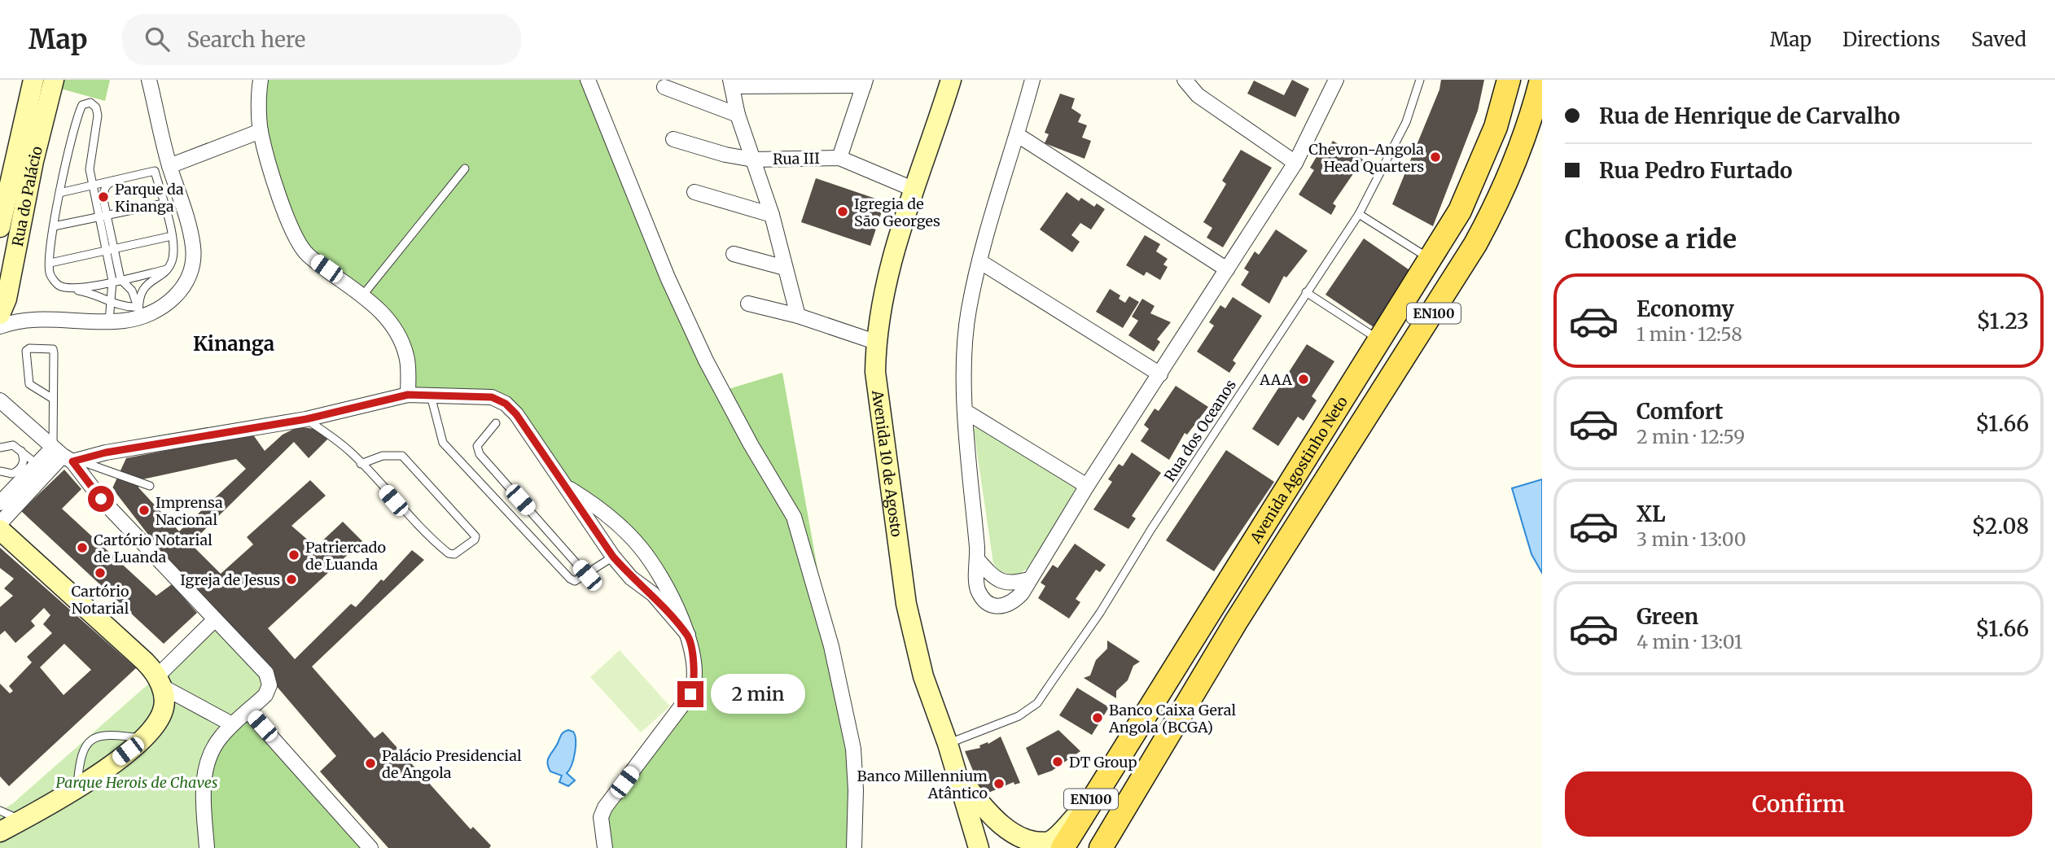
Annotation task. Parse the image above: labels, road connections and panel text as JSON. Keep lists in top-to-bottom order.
{
  "streets": {
    "main road": ["EN100", "Avenida Agostinho Neto"],
    "street": ["Rua III", "Rua do Palácio", "Avenida 10 de Agosto"],
    "lane": ["Rua dos Oceanos"]
  },
  "crossings": [
    ["Rua III", "Avenida 10 de Agosto"],
    ["Rua dos Oceanos", "Avenida 10 de Agosto"]
  ],
  "districts": ["Kinanga"],
  "parks": ["Parque Herois de Chaves"],
  "places": [
    "Chevron-Angola Head Quarters",
    "Parque da Kinanga",
    "Igregia de São Georges",
    "AAA",
    "Imprensa Nacional",
    "Cartório Notarial de Luanda",
    "Patriercado de Luanda",
    "Cartório Notarial",
    "Igreja de Jesus",
    "Banco Caixa Geral Angola (BCGA)",
    "DT Group",
    "Palácio Presidencial de Angola",
    "Banco Millennium Atântico"
  ],
  "page": {
    "header": "Map",
    "search": "Search here",
    "nav": ["Map", "Directions", "Saved"],
    "banner": ["Rua de Henrique de Carvalho", "Rua Pedro Furtado"],
    "heading": "Choose a ride",
    "list": [
      {
        "name": "Economy",
        "note": "1 min · 12:58",
        "value": "$1.23"
      },
      {
        "name": "Comfort",
        "note": "2 min · 12:59",
        "value": "$1.66"
      },
      {
        "name": "XL",
        "note": "3 min · 13:00",
        "value": "$2.08"
      },
      {
        "name": "Green",
        "note": "4 min · 13:01",
        "value": "$1.66"
      }
    ],
    "bubble": "2 min",
    "buttons": "Confirm"
  }
}
